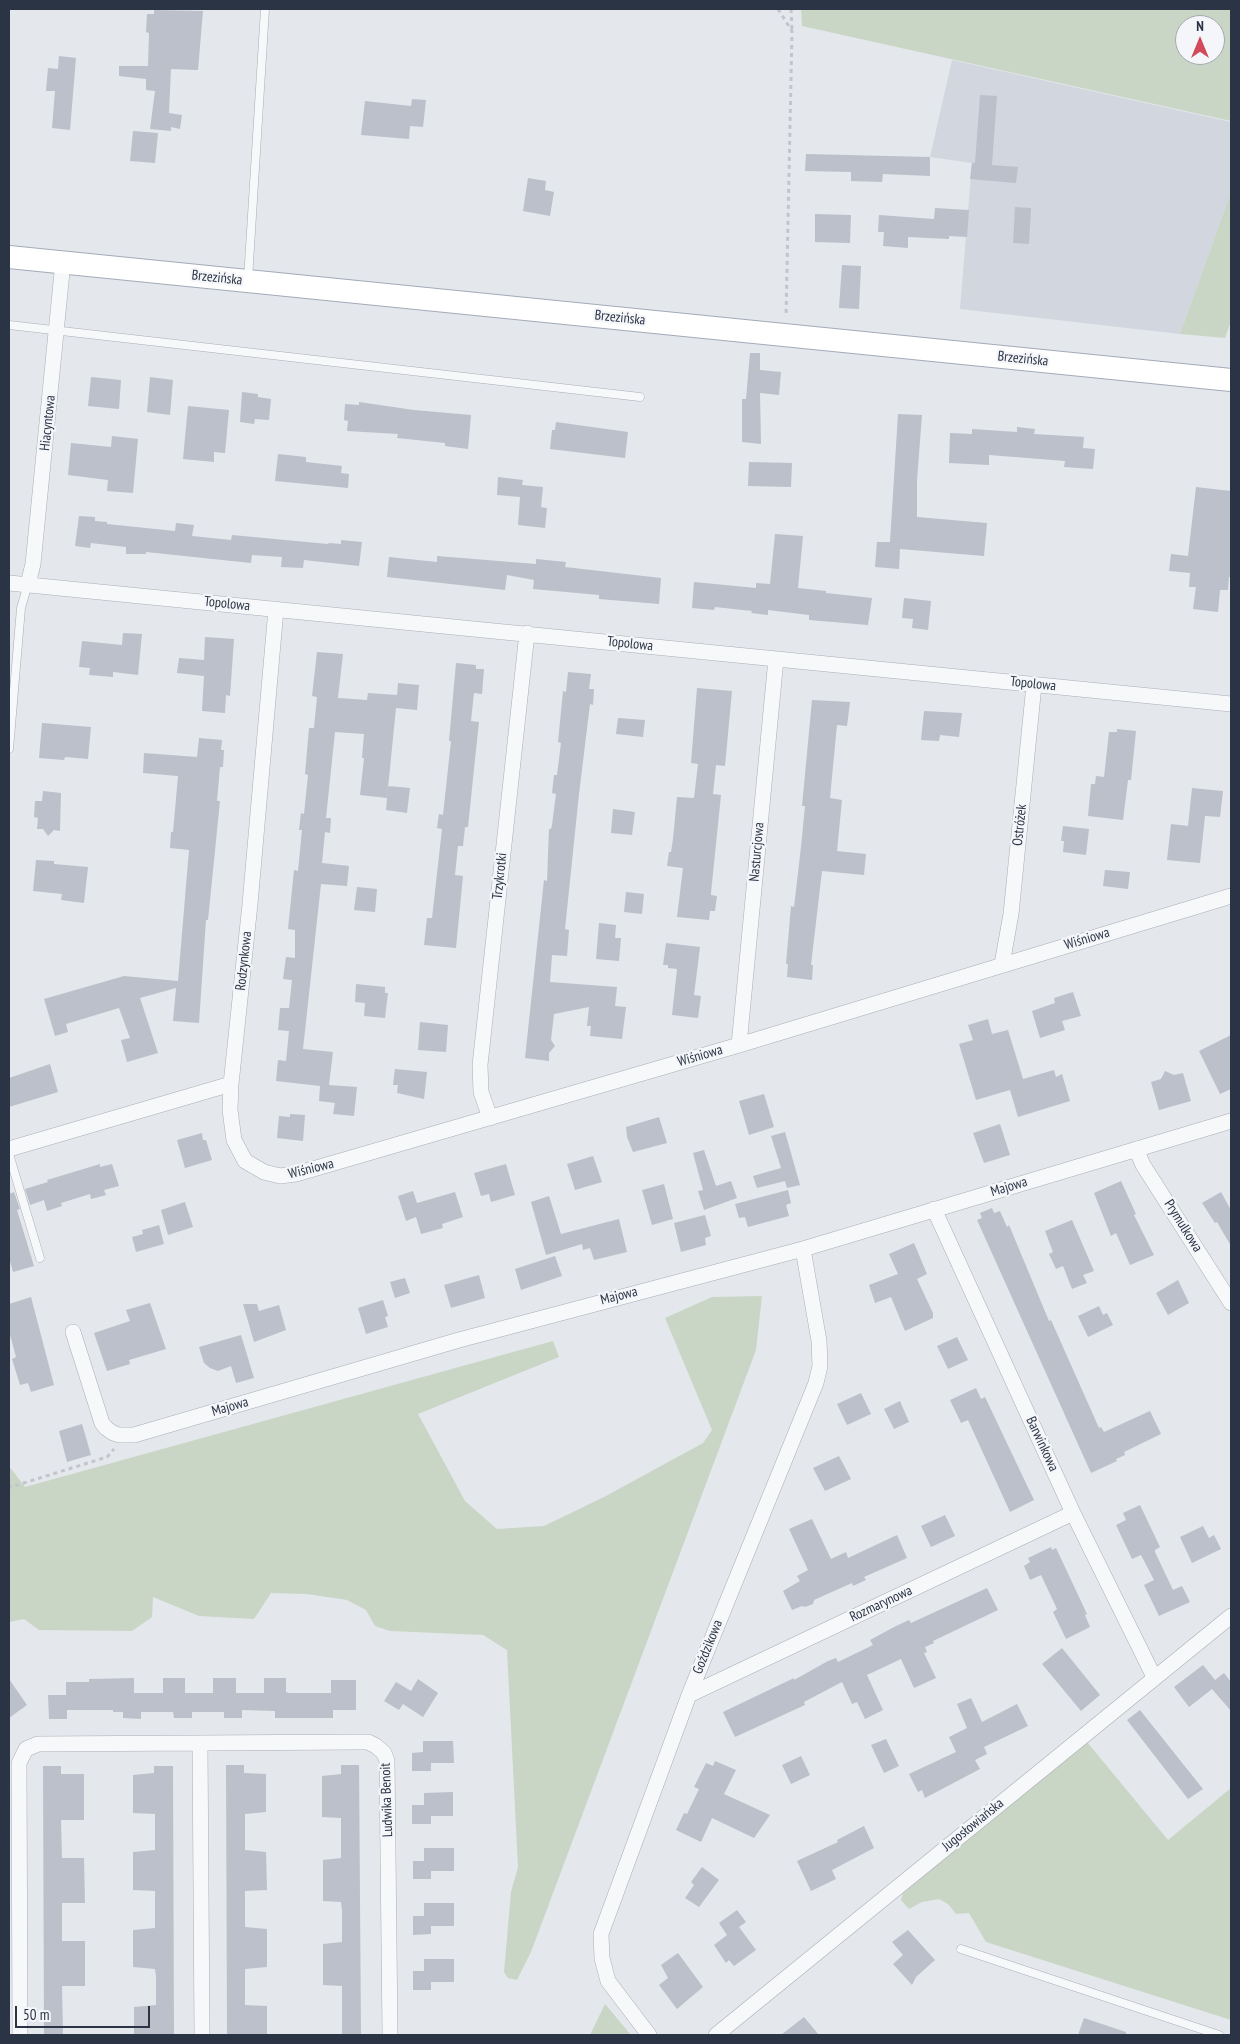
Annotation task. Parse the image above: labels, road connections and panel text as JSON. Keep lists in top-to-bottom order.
{
  "streets": {
    "main road": ["Brzezińska"],
    "street": [
      "Hiacyntowa",
      "Topolowa",
      "Ostróżek",
      "Nasturcjowa",
      "Trzykrotki",
      "Wiśniowa",
      "Rodzynkowa",
      "Majowa",
      "Prymulkowa",
      "Barwinkowa",
      "Rozmarynowa",
      "Goździkowa",
      "Ludwika Benoit",
      "Jugosłowiańska"
    ]
  },
  "crossings": [
    ["Brzezińska", "Hiacyntowa"],
    ["Hiacyntowa", "Topolowa"],
    ["Topolowa", "Ostróżek"],
    ["Topolowa", "Nasturcjowa"],
    ["Topolowa", "Trzykrotki"],
    ["Topolowa", "Rodzynkowa"],
    ["Ostróżek", "Wiśniowa"],
    ["Nasturcjowa", "Wiśniowa"],
    ["Trzykrotki", "Wiśniowa"],
    ["Wiśniowa", "Rodzynkowa"],
    ["Majowa", "Prymulkowa"],
    ["Majowa", "Barwinkowa"],
    ["Majowa", "Goździkowa"],
    ["Barwinkowa", "Rozmarynowa"],
    ["Barwinkowa", "Jugosłowiańska"],
    ["Rozmarynowa", "Goździkowa"]
  ],
  "scale_bar": "50 m",
  "north": "top"
}
